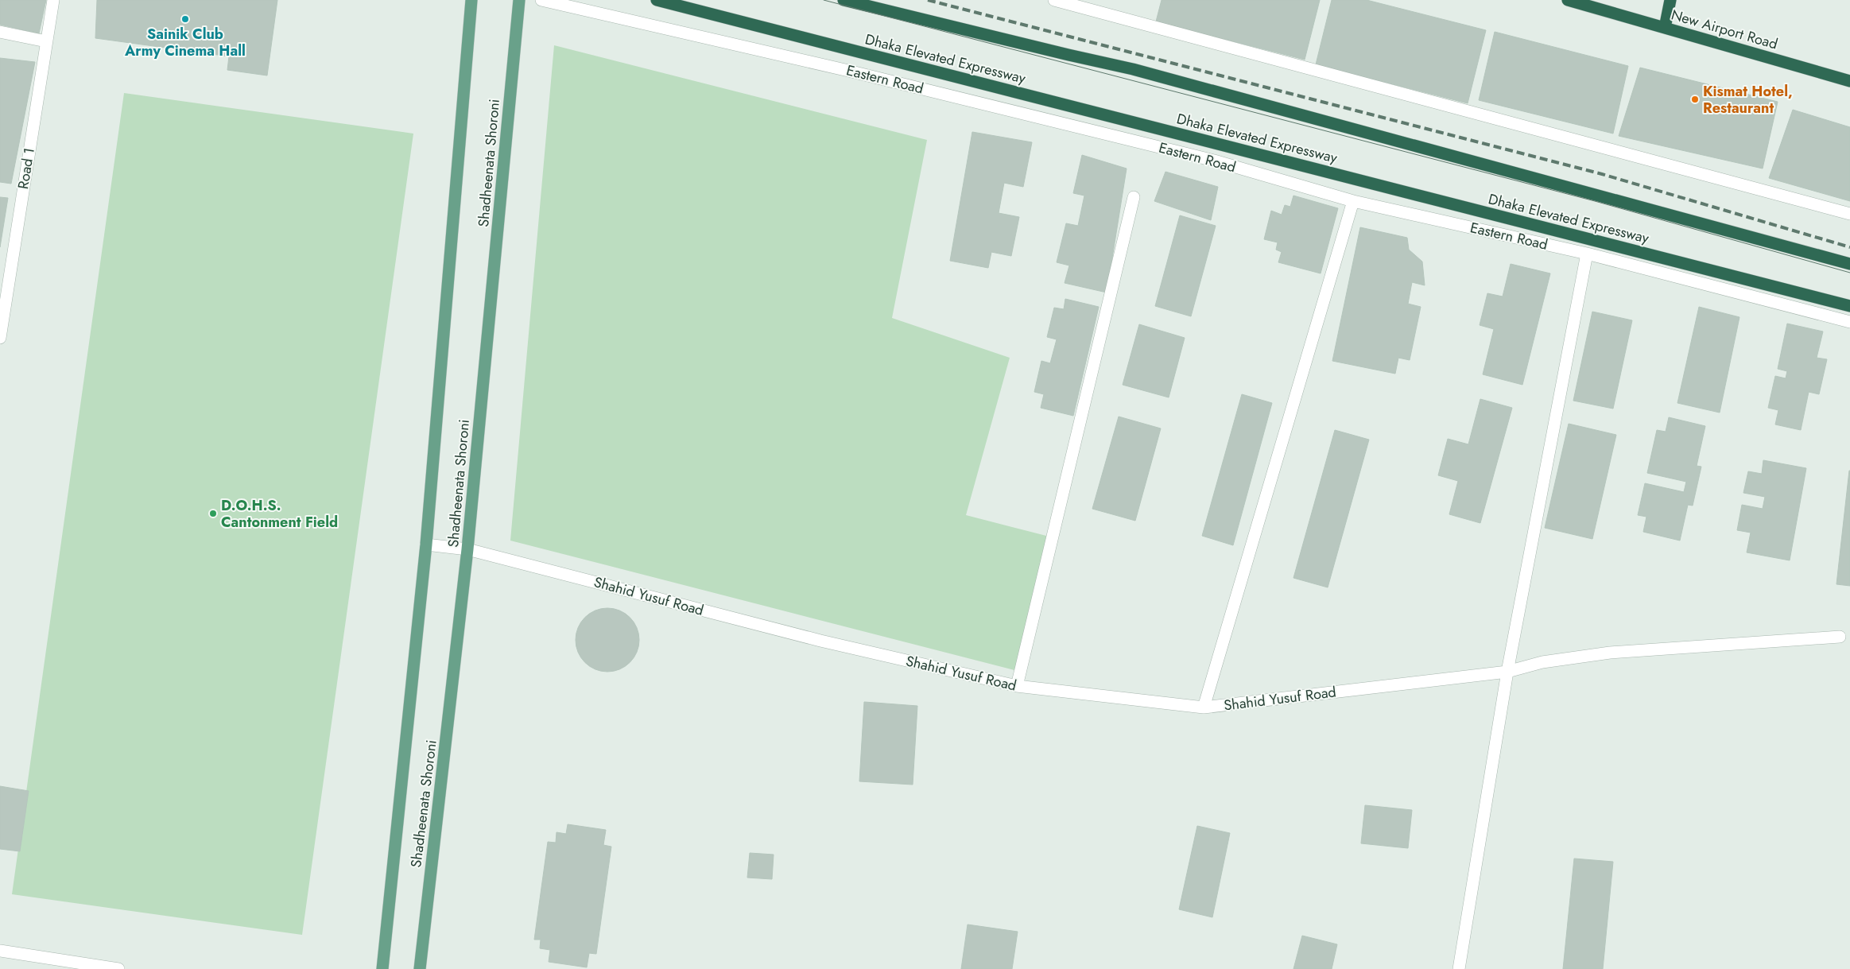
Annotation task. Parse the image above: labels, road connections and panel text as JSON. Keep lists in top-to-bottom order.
{
  "streets": {
    "highway": ["New Airport Road", "Dhaka Elevated Expressway"],
    "main road": ["Shadheenata Shoroni"],
    "street": ["Eastern Road", "Road 1", "Shahid Yusuf Road"]
  },
  "crossings": [
    ["Shadheenata Shoroni", "Shahid Yusuf Road"]
  ],
  "places": ["Sainik Club Army Cinema Hall", "Kismat Hotel, Restaurant", "D.O.H.S. Cantonment Field"]
}
